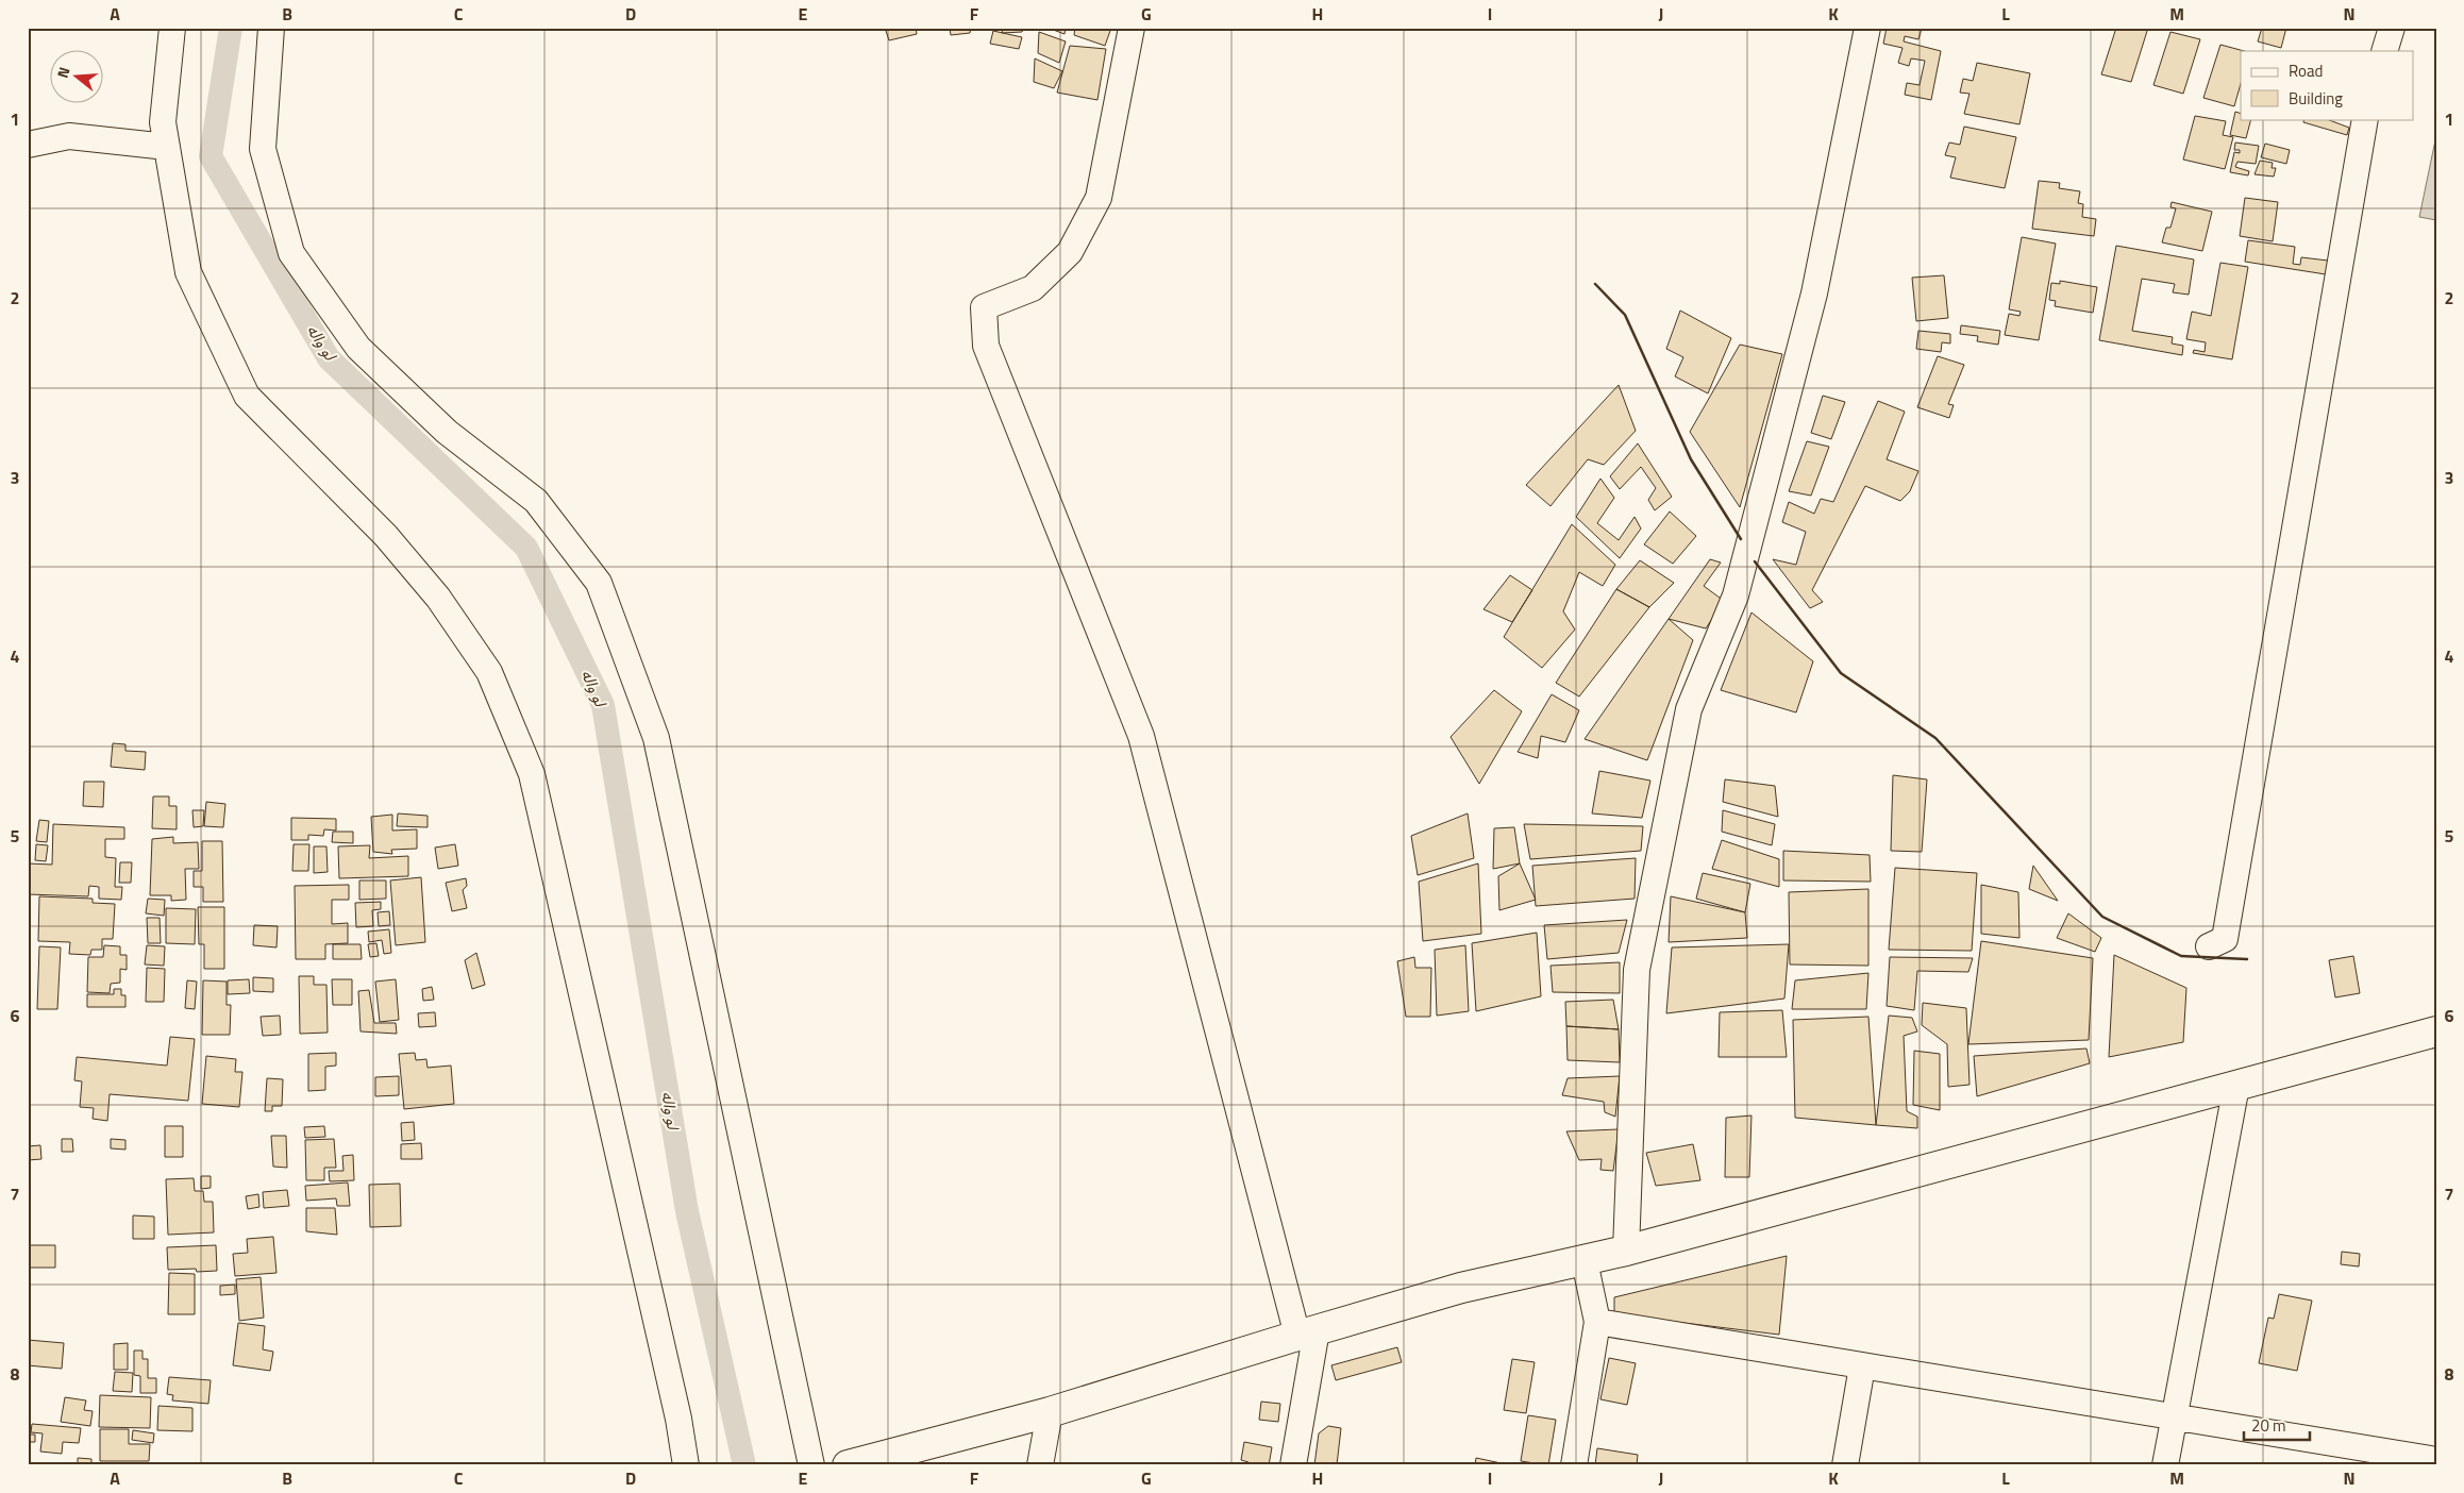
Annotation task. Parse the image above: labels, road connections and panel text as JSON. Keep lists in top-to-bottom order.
{
  "water": ["لو واله"],
  "legend": ["Road", "Building"],
  "scale_bar": "20 m",
  "north": "left",
  "grid": {
    "columns": [
      "A",
      "B",
      "C",
      "D",
      "E",
      "F",
      "G",
      "H",
      "I",
      "J",
      "K",
      "L",
      "M",
      "N"
    ],
    "rows": [
      "1",
      "2",
      "3",
      "4",
      "5",
      "6",
      "7",
      "8"
    ]
  }
}
